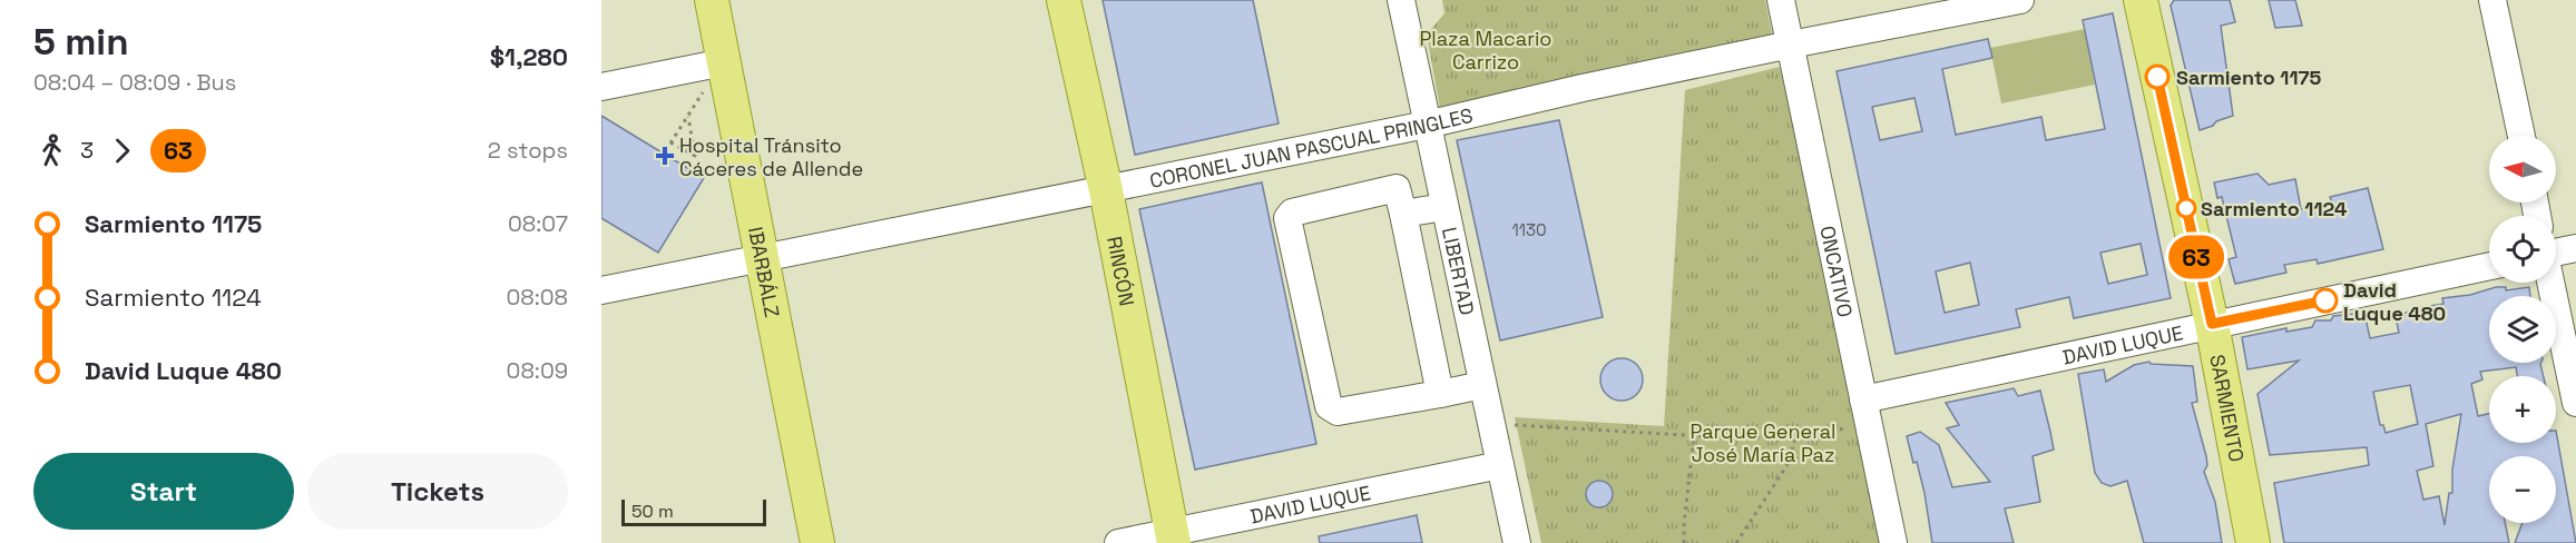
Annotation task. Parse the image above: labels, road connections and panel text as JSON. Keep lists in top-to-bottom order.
{
  "streets": {
    "main road": ["IBARBÁLZ", "RINCÓN", "SARMIENTO"],
    "street": [
      "CORONEL JUAN PASCUAL PRINGLES",
      "LIBERTAD",
      "ONCATIVO",
      "DAVID LUQUE"
    ]
  },
  "crossings": [
    ["CORONEL JUAN PASCUAL PRINGLES", "IBARBÁLZ"],
    ["CORONEL JUAN PASCUAL PRINGLES", "RINCÓN"],
    ["CORONEL JUAN PASCUAL PRINGLES", "LIBERTAD"],
    ["CORONEL JUAN PASCUAL PRINGLES", "ONCATIVO"],
    ["RINCÓN", "DAVID LUQUE"],
    ["LIBERTAD", "DAVID LUQUE"],
    ["ONCATIVO", "DAVID LUQUE"],
    ["DAVID LUQUE", "SARMIENTO"]
  ],
  "parks": ["Plaza Macario Carrizo", "Parque General José María Paz"],
  "places": {
    "other": ["Sarmiento 1175", "Sarmiento 1124", "David Luque 480"],
    "health": ["Hospital Tránsito Cáceres de Allende"]
  },
  "lines": ["bus line 63"],
  "house_numbers": ["1130"],
  "scale_bar": "50 m",
  "north": "left",
  "page": {
    "heading": ["5 min", "08:04 – 08:09 · Bus", "$1,280"],
    "on_map": "63",
    "legs": ["3", "63", "2 stops"],
    "map_buttons": ["+", "−"],
    "list": [
      {
        "name": "Sarmiento 1175",
        "value": "08:07"
      },
      {
        "name": "Sarmiento 1124",
        "value": "08:08"
      },
      {
        "name": "David Luque 480",
        "value": "08:09"
      }
    ],
    "buttons": ["Start", "Tickets"],
    "scale": "50 m"
  }
}
